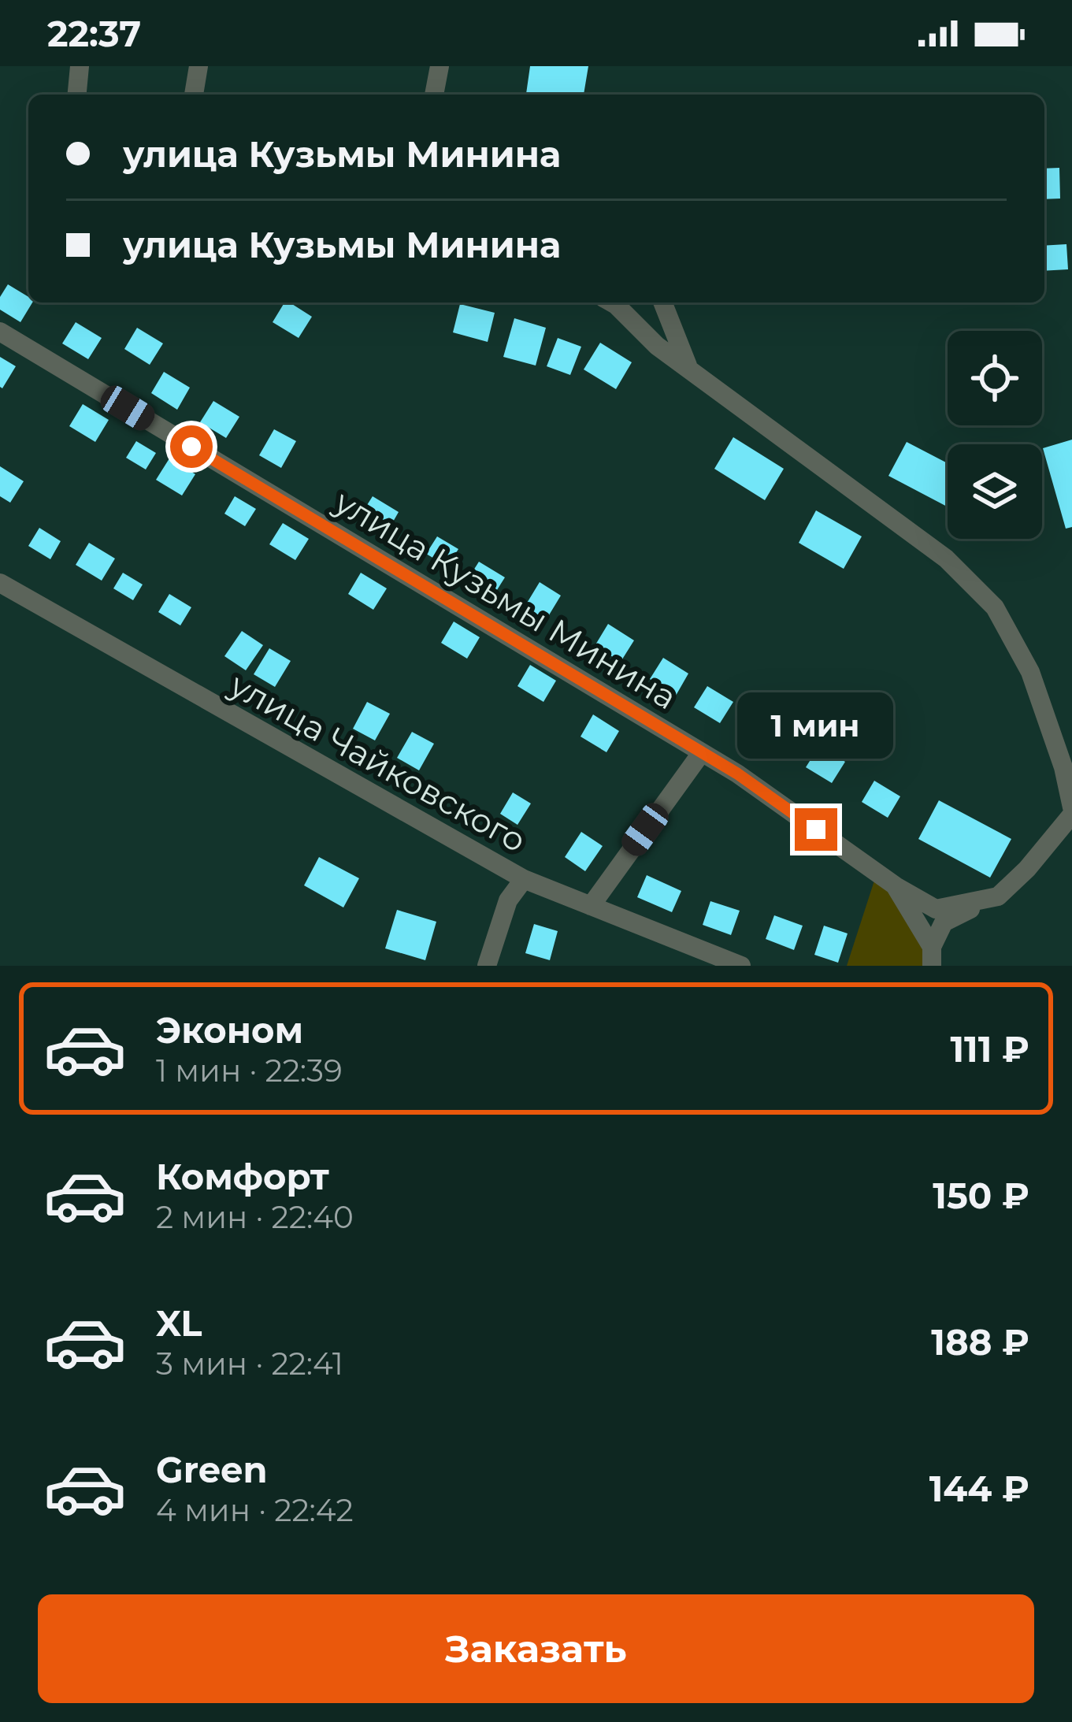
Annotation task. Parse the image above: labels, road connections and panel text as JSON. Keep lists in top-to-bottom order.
{
  "streets": {
    "street": ["улица Кузьмы Минина", "улица Чайковского"]
  },
  "page": {
    "status": "22:37",
    "banner": ["улица Кузьмы Минина", "улица Кузьмы Минина"],
    "bubble": "1 мин",
    "list": [
      {
        "name": "Эконом",
        "note": "1 мин · 22:39",
        "value": "111 ₽"
      },
      {
        "name": "Комфорт",
        "note": "2 мин · 22:40",
        "value": "150 ₽"
      },
      {
        "name": "XL",
        "note": "3 мин · 22:41",
        "value": "188 ₽"
      },
      {
        "name": "Green",
        "note": "4 мин · 22:42",
        "value": "144 ₽"
      }
    ],
    "buttons": "Заказать"
  }
}
